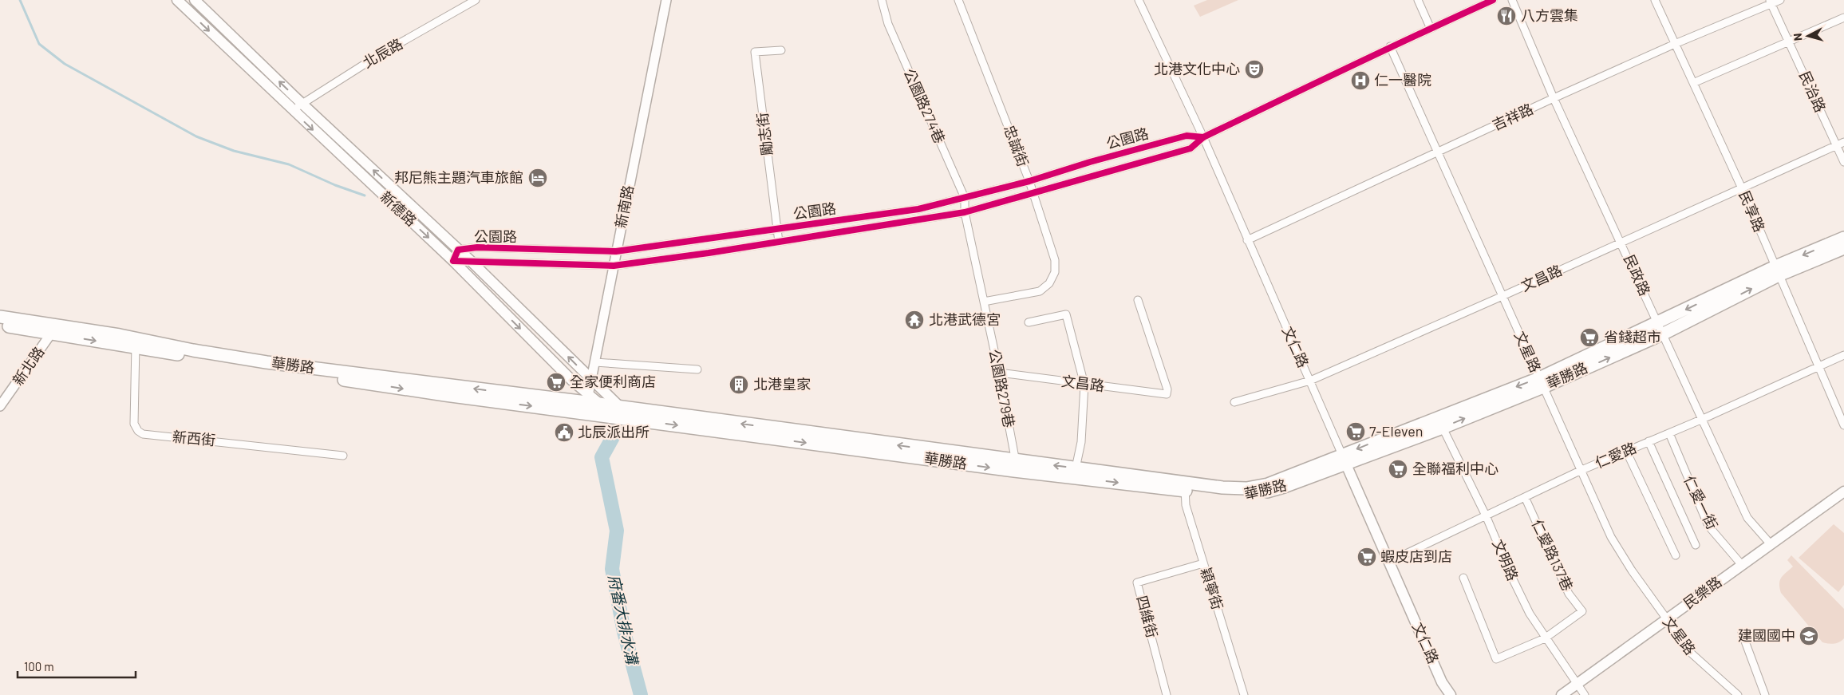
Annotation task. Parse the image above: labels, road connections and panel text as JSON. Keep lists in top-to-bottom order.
{
  "streets": {
    "main road": [
      "新德路",
      "文仁路",
      "華勝路",
      "民樂路"
    ],
    "street": [
      "北辰路",
      "民治路",
      "公園路274巷",
      "吉祥路",
      "勵志街",
      "公園路",
      "忠誠街",
      "新南路",
      "民享路",
      "民政路",
      "文昌路",
      "文星路",
      "新北路",
      "公園路279巷",
      "新西街",
      "仁愛路",
      "仁愛一街",
      "仁愛路137巷",
      "文明路",
      "穎寧街",
      "四維街"
    ]
  },
  "crossings": [
    ["北辰路", "新德路"],
    ["民治路", "吉祥路"],
    ["民治路", "文昌路"],
    ["公園路274巷", "公園路"],
    ["公園路274巷", "公園路279巷"],
    ["吉祥路", "民享路"],
    ["吉祥路", "民政路"],
    ["吉祥路", "文仁路"],
    ["吉祥路", "文星路"],
    ["勵志街", "公園路"],
    ["公園路", "忠誠街"],
    ["公園路", "新南路"],
    ["公園路", "新德路"],
    ["公園路", "文仁路"],
    ["公園路", "文星路"],
    ["公園路", "公園路279巷"],
    ["忠誠街", "公園路279巷"],
    ["新南路", "新德路"],
    ["新南路", "華勝路"],
    ["新德路", "華勝路"],
    ["民享路", "文昌路"],
    ["民享路", "華勝路"],
    ["民享路", "仁愛路"],
    ["民政路", "文昌路"],
    ["民政路", "華勝路"],
    ["民政路", "仁愛路"],
    ["民政路", "民樂路"],
    ["文昌路", "文仁路"],
    ["文昌路", "文星路"],
    ["文昌路", "公園路279巷"],
    ["文仁路", "華勝路"],
    ["文仁路", "仁愛路"],
    ["文星路", "華勝路"],
    ["文星路", "仁愛路"],
    ["文星路", "民樂路"],
    ["華勝路", "新北路"],
    ["華勝路", "公園路279巷"],
    ["華勝路", "新西街"],
    ["華勝路", "文明路"],
    ["華勝路", "穎寧街"],
    ["仁愛路", "仁愛一街"],
    ["仁愛路", "仁愛路137巷"],
    ["仁愛路", "文明路"],
    ["仁愛一街", "民樂路"],
    ["仁愛路137巷", "文明路"],
    ["文明路", "民樂路"],
    ["穎寧街", "四維街"]
  ],
  "water": ["府番大排水溝"],
  "places": {
    "restaurant": ["八方雲集"],
    "theatre": ["北港文化中心"],
    "hospital": ["仁一醫院"],
    "hotel": ["邦尼熊主題汽車旅館"],
    "temple": ["北港武德宮"],
    "supermarket": [
      "省錢超市",
      "全家便利商店",
      "7-Eleven",
      "全聯福利中心",
      "蝦皮店到店"
    ],
    "building": ["北港皇家"],
    "public building": ["北辰派出所"],
    "school or university": ["建國國中"]
  },
  "scale_bar": "100 m",
  "north": "left"
}
